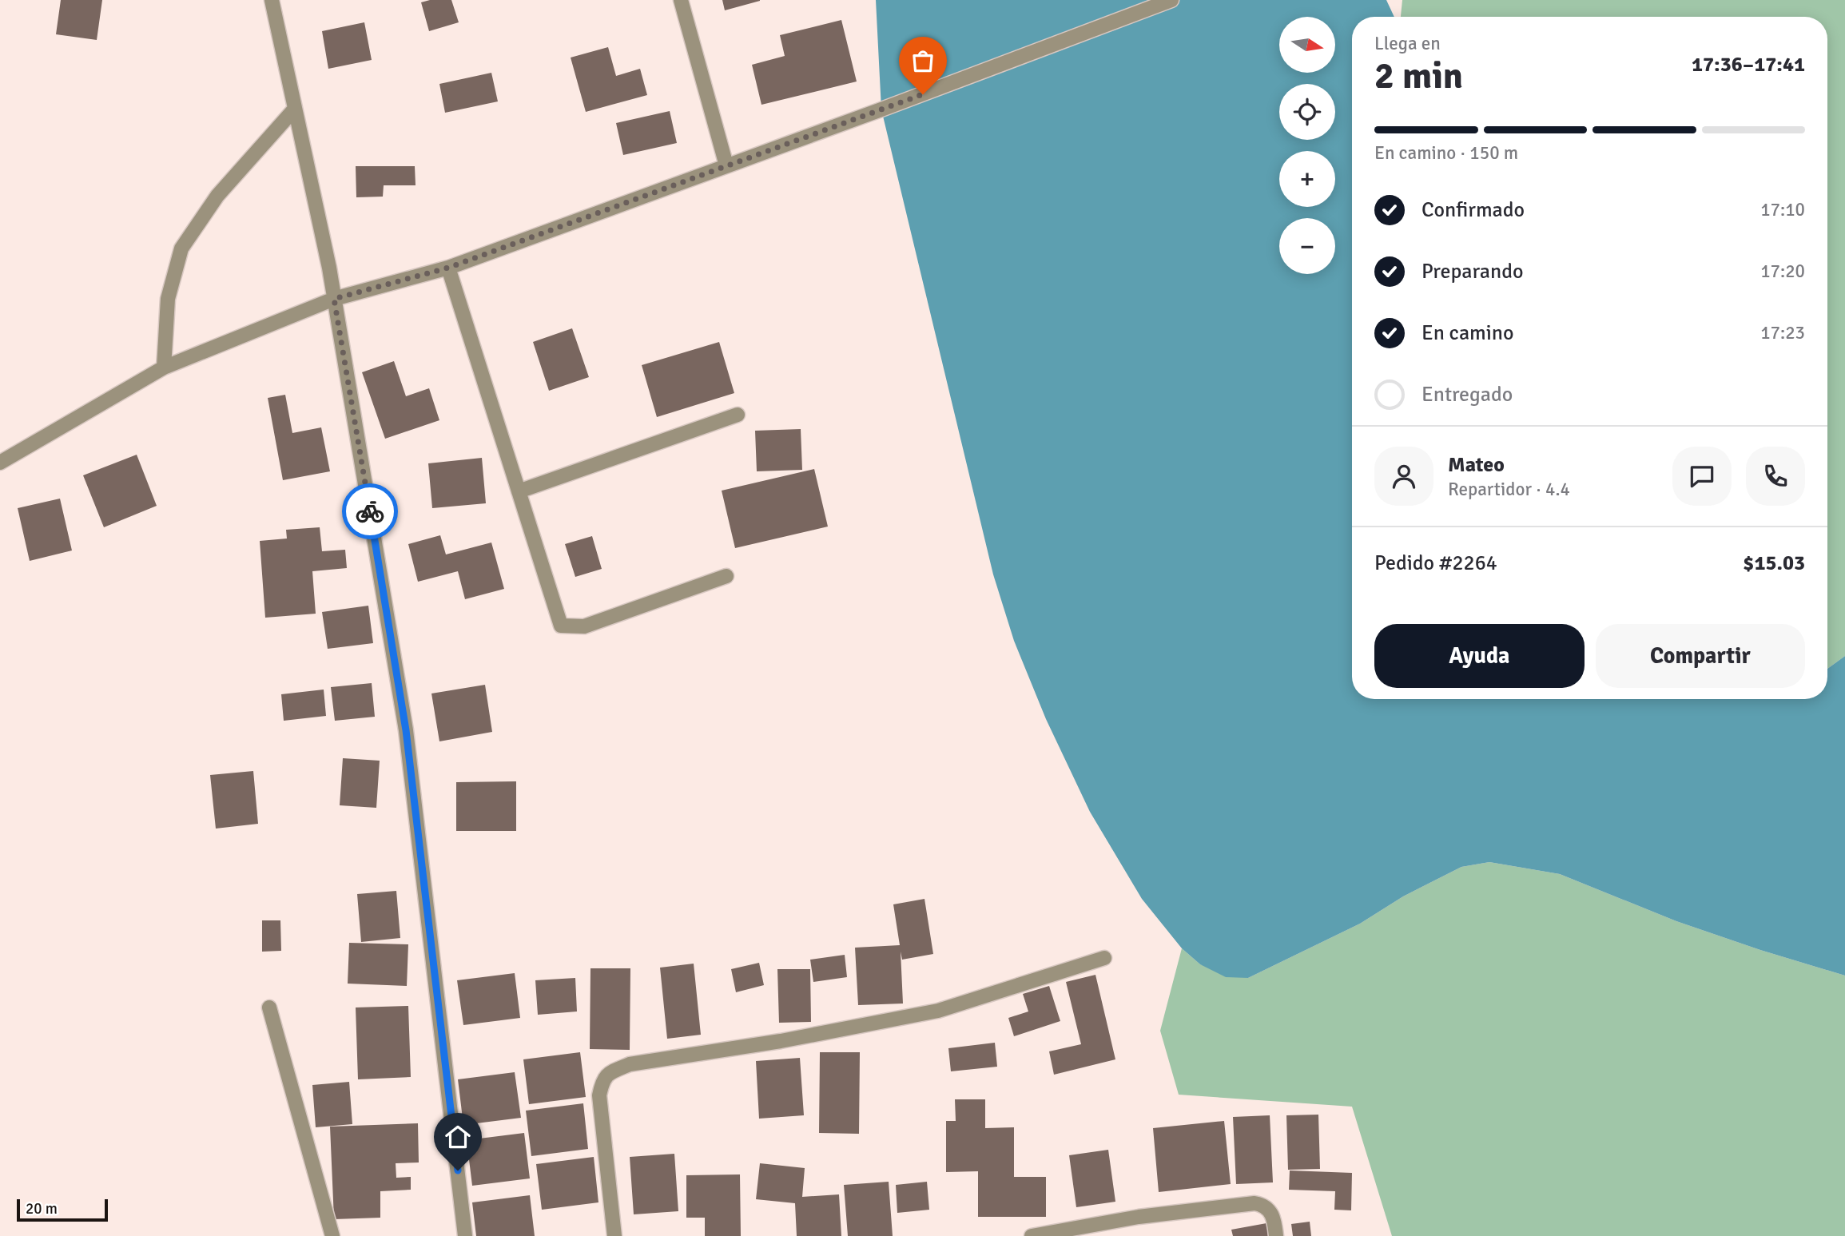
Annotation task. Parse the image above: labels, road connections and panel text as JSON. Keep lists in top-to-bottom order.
{
  "scale_bar": "20 m",
  "north": "right",
  "page": {
    "map_buttons": ["+", "−"],
    "heading": ["2 min", "Llega en", "17:36–17:41"],
    "panel": [
      "Mateo",
      "Repartidor · 4.4",
      "Pedido #2264",
      "$15.03"
    ],
    "bar": "En camino · 150 m",
    "list": [
      ["Confirmado", "17:10"],
      ["Preparando", "17:20"],
      ["En camino", "17:23"],
      "Entregado"
    ],
    "buttons": ["Ayuda", "Compartir"],
    "scale": "20 m"
  }
}
